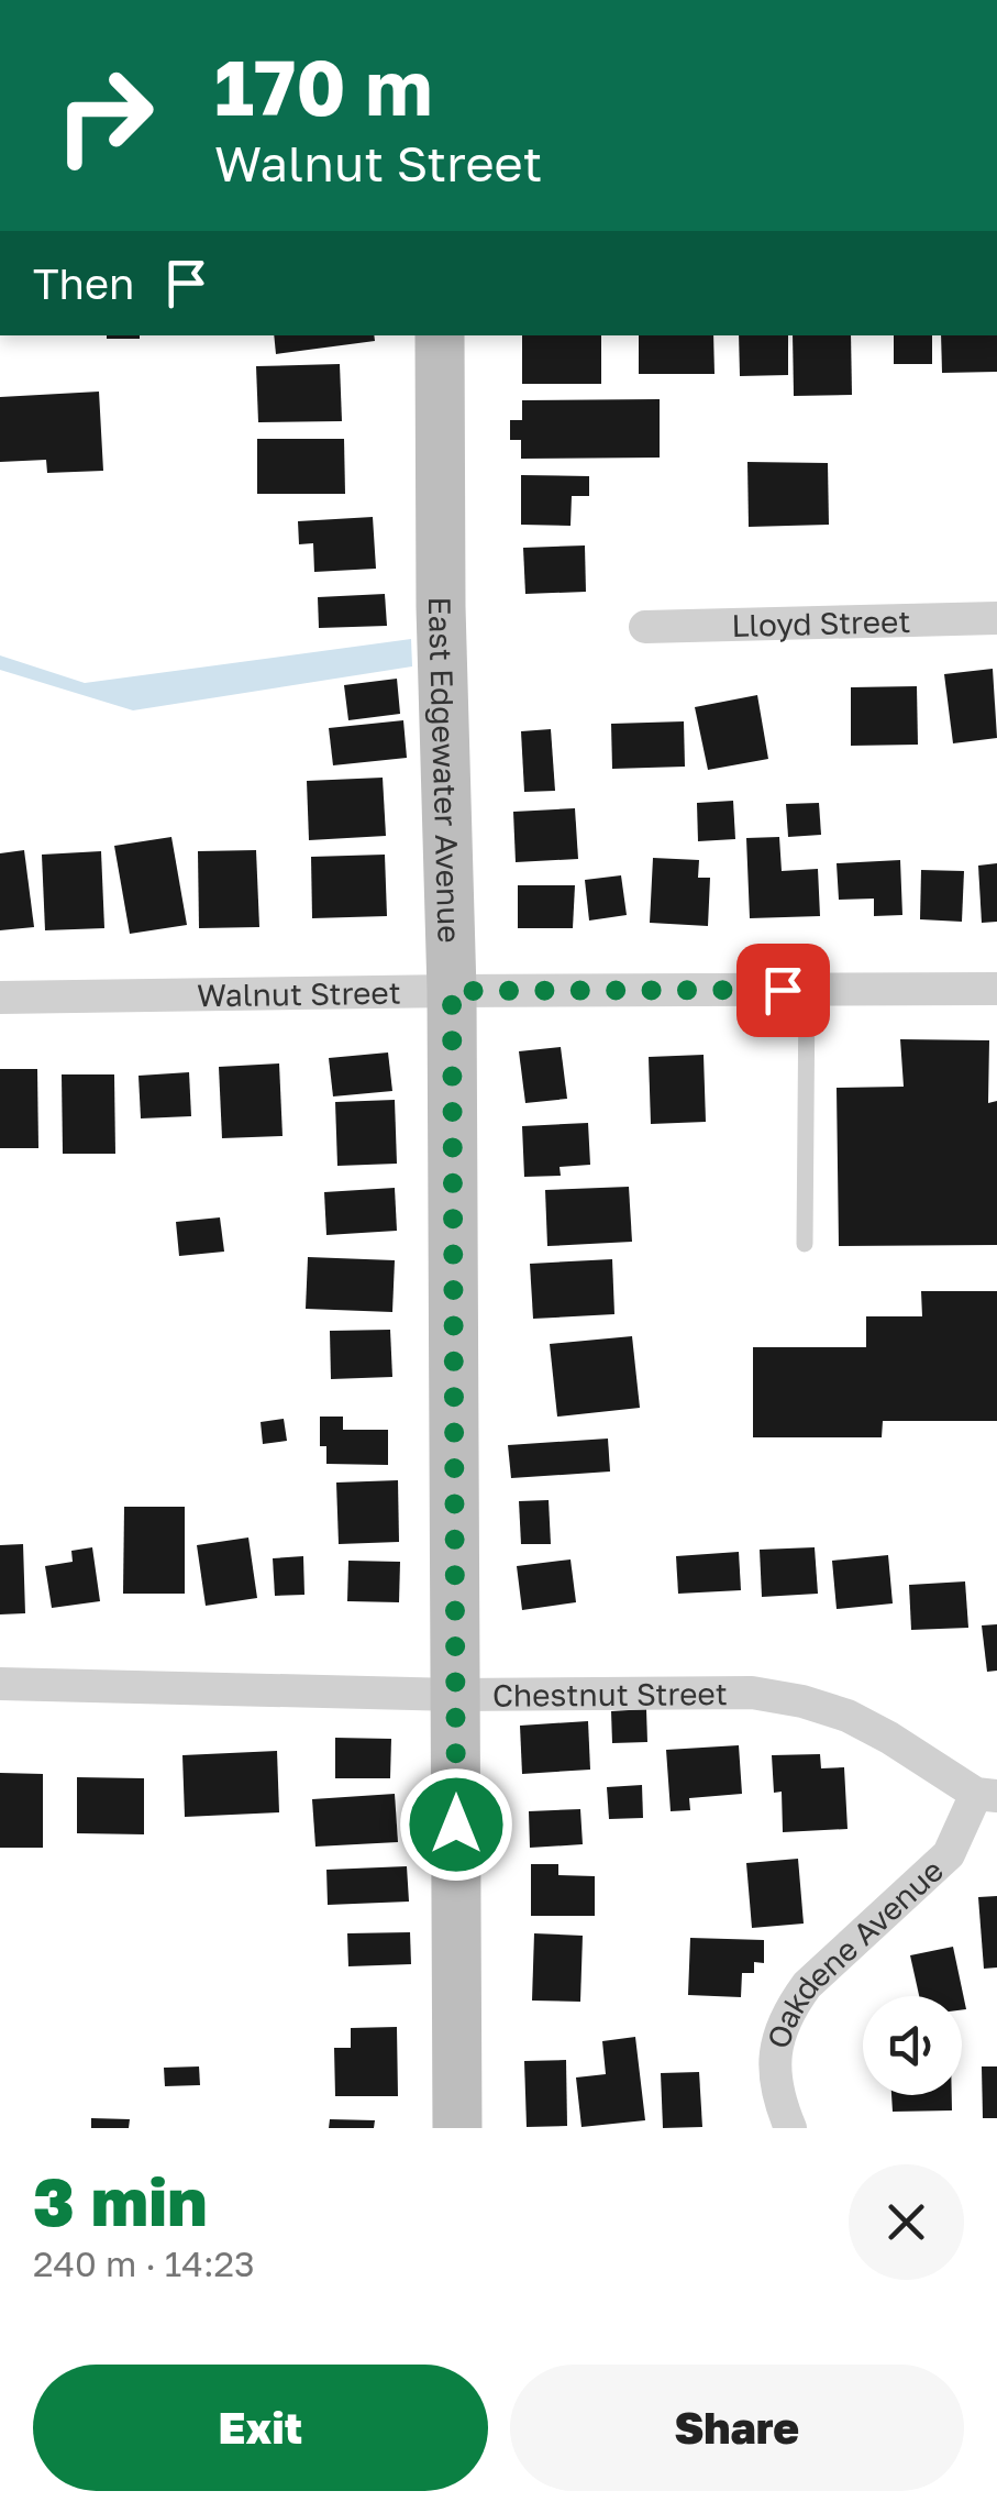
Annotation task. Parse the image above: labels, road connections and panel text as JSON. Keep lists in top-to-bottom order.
{
  "streets": {
    "street": [
      "Lloyd Street",
      "East Edgewater Avenue",
      "Walnut Street",
      "Chestnut Street",
      "Oakdene Avenue"
    ]
  },
  "crossings": [
    ["East Edgewater Avenue", "Walnut Street"],
    ["East Edgewater Avenue", "Chestnut Street"],
    ["Chestnut Street", "Oakdene Avenue"]
  ],
  "page": {
    "turn": ["170 m", "Walnut Street"],
    "then": "Then",
    "heading": ["3 min", "240 m · 14:23"],
    "buttons": ["Exit", "Share"]
  }
}
